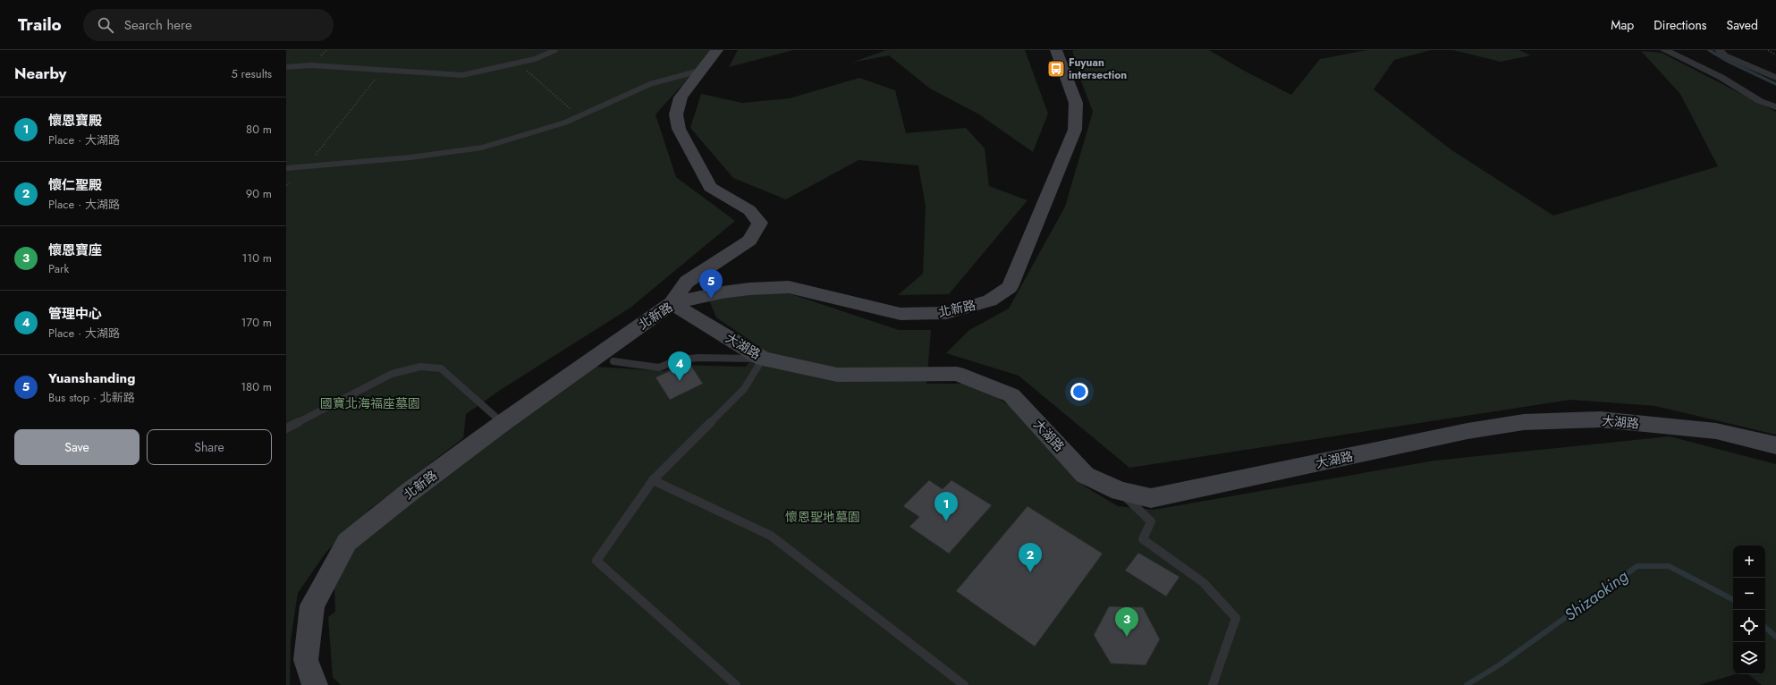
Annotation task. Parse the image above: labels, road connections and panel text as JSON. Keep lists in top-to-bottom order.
{
  "streets": {
    "street": ["北新路", "大湖路"]
  },
  "crossings": [
    ["北新路", "大湖路"]
  ],
  "water": ["Shizaoking"],
  "parks": ["國寶北海福座墓園", "懷恩聖地墓園"],
  "places": {
    "bus stop": ["Fuyuan intersection"]
  },
  "page": {
    "header": "Trailo",
    "search": "Search here",
    "nav": ["Map", "Directions", "Saved"],
    "heading": ["Nearby", "5 results"],
    "list": [
      {
        "mark": "1",
        "name": "懷恩寶殿",
        "note": "Place · 大湖路",
        "value": "80 m"
      },
      {
        "mark": "2",
        "name": "懷仁聖殿",
        "note": "Place · 大湖路",
        "value": "90 m"
      },
      {
        "mark": "3",
        "name": "懷恩寶座",
        "note": "Park",
        "value": "110 m"
      },
      {
        "mark": "4",
        "name": "管理中心",
        "note": "Place · 大湖路",
        "value": "170 m"
      },
      {
        "mark": "5",
        "name": "Yuanshanding",
        "note": "Bus stop · 北新路",
        "value": "180 m"
      }
    ],
    "pins": [
      "5",
      "4",
      "1",
      "2",
      "3"
    ],
    "buttons": ["Save", "Share"],
    "map_buttons": ["+", "−"]
  }
}
